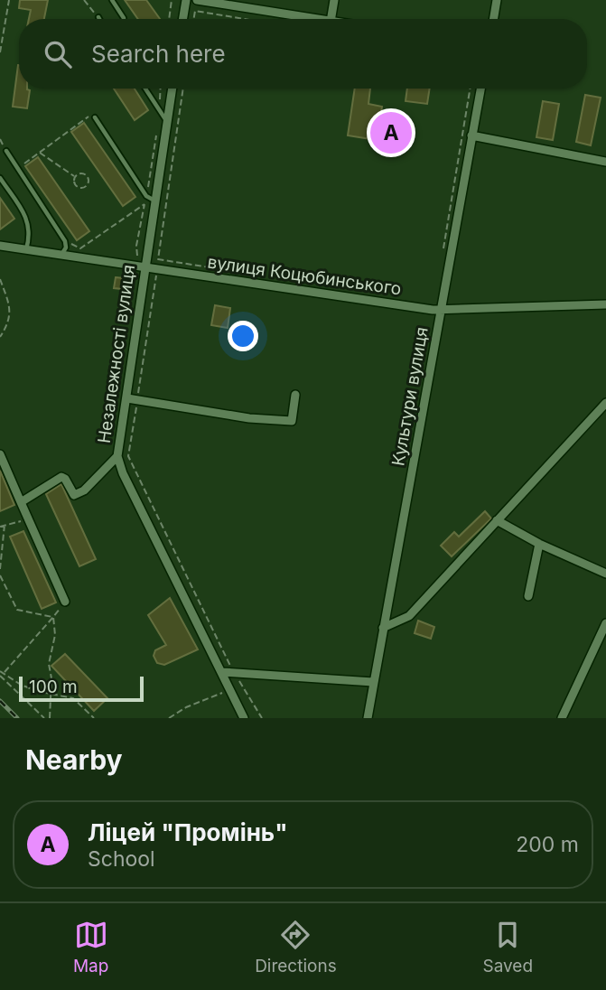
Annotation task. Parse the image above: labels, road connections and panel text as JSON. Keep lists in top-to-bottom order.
{
  "streets": {
    "street": ["вулиця Коцюбинського", "Незалежності вулиця", "Культури вулиця"]
  },
  "crossings": [
    ["вулиця Коцюбинського", "Незалежності вулиця"],
    ["вулиця Коцюбинського", "Культури вулиця"]
  ],
  "scale_bar": "100 m",
  "page": {
    "search": "Search here",
    "pins": "A",
    "scale": "100 m",
    "heading": "Nearby",
    "list": [
      {
        "mark": "A",
        "name": "Ліцей \"Промінь\"",
        "note": "School",
        "value": "200 m"
      }
    ],
    "nav": ["Map", "Directions", "Saved"]
  }
}
